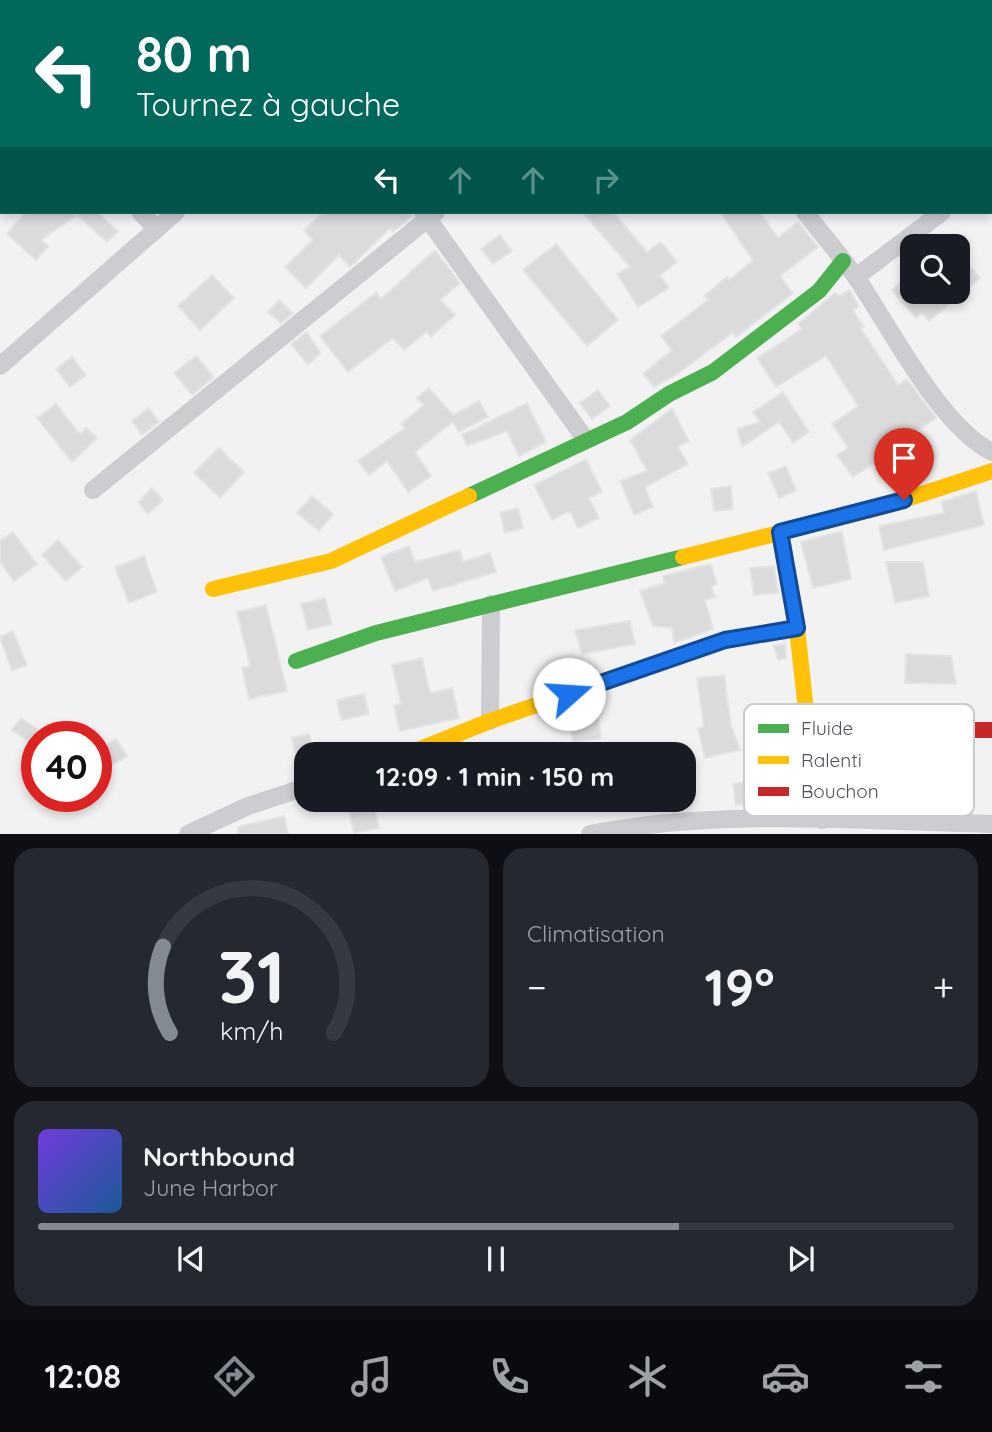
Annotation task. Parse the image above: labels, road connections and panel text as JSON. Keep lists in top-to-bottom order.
{
  "legend": ["Fluide", "Ralenti", "Bouchon"],
  "page": {
    "turn": ["80 m", "Tournez à gauche"],
    "limit": "40",
    "trip": "12:09 · 1 min · 150 m",
    "tile": "Climatisation",
    "heat": ["−", "19°", "+"],
    "song": ["Northbound", "June Harbor"],
    "tabs": "12:08",
    "gauge": ["31", "km/h"]
  }
}
